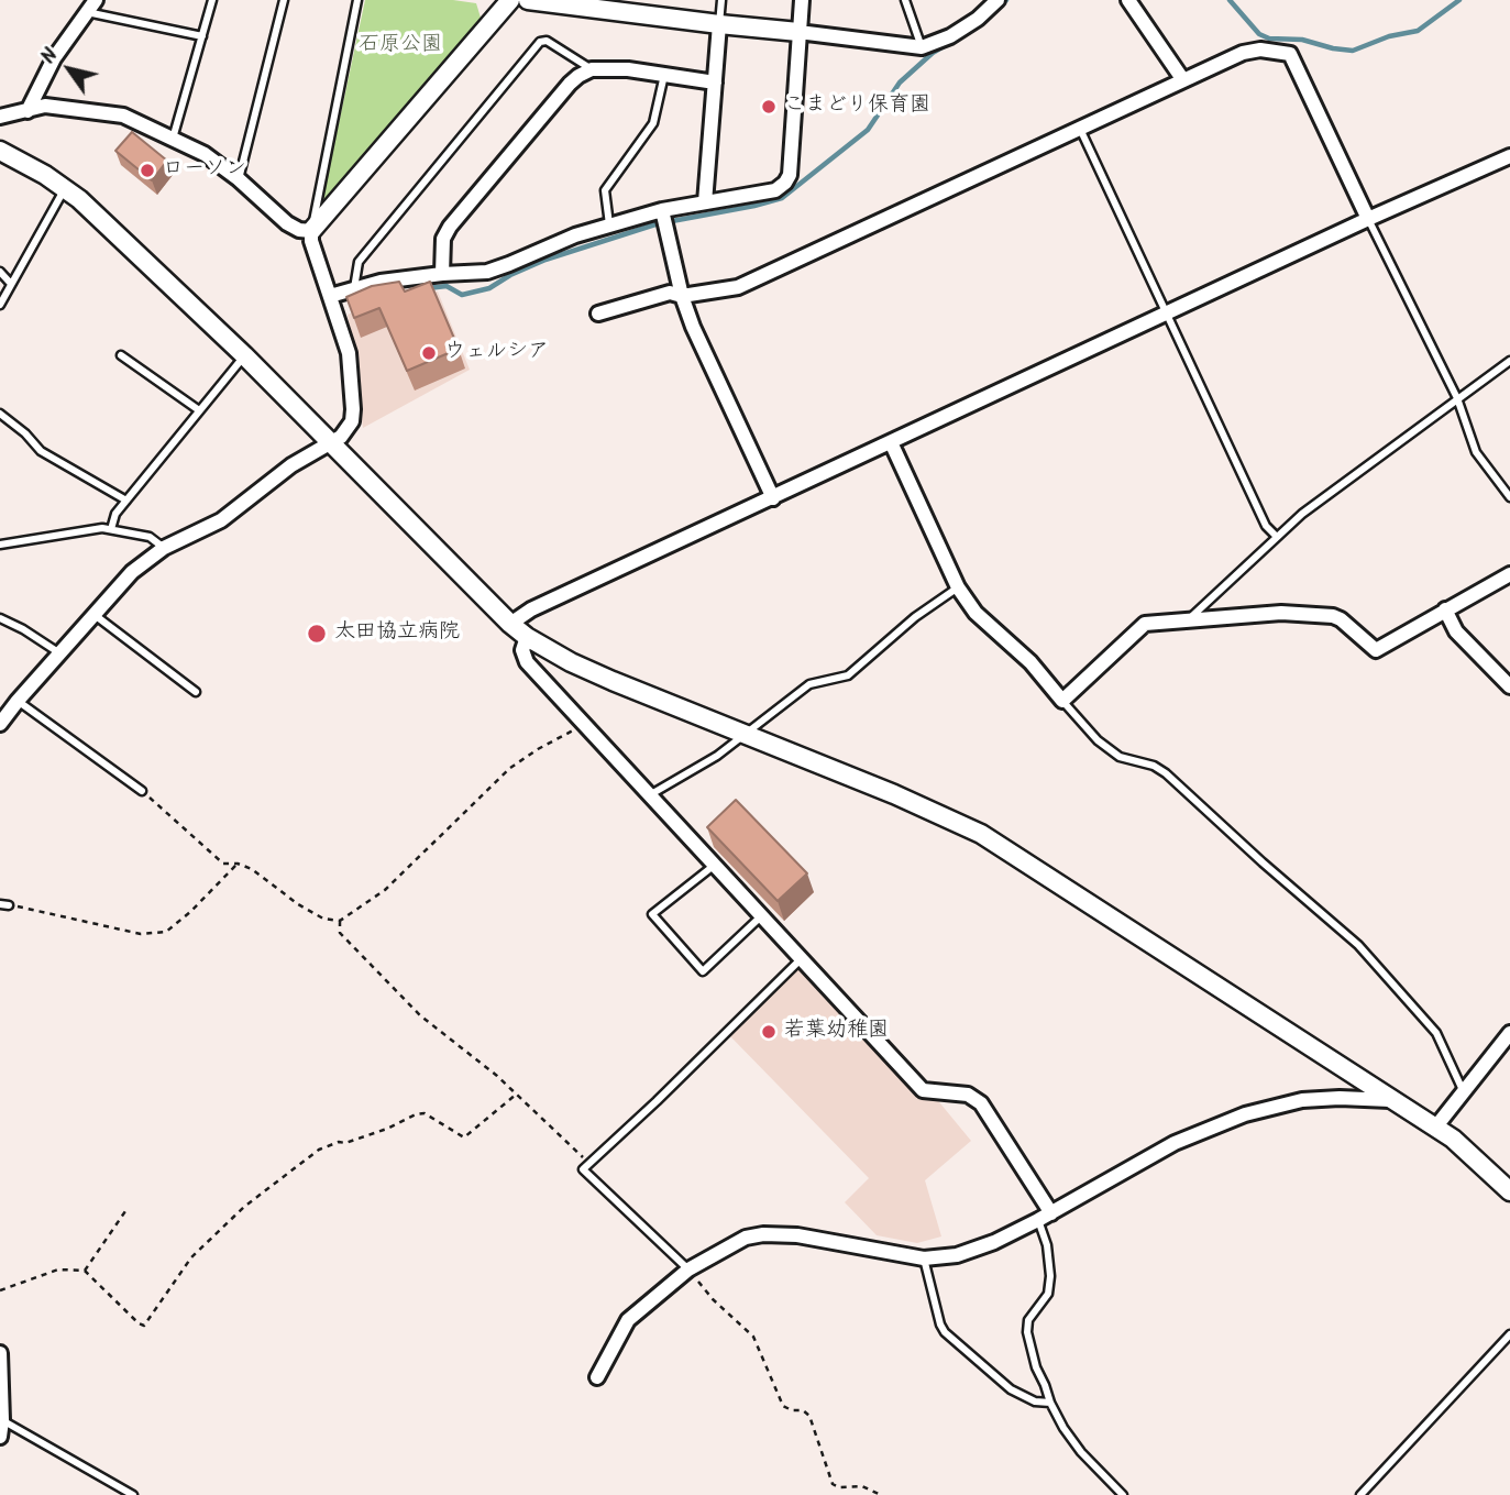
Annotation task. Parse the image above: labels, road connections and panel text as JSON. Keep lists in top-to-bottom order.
{
  "parks": ["石原公園"],
  "places": [
    "こまどり保育園",
    "ローソン",
    "ウェルシア",
    "太田協立病院",
    "若葉幼稚園"
  ],
  "north": "top left"
}
